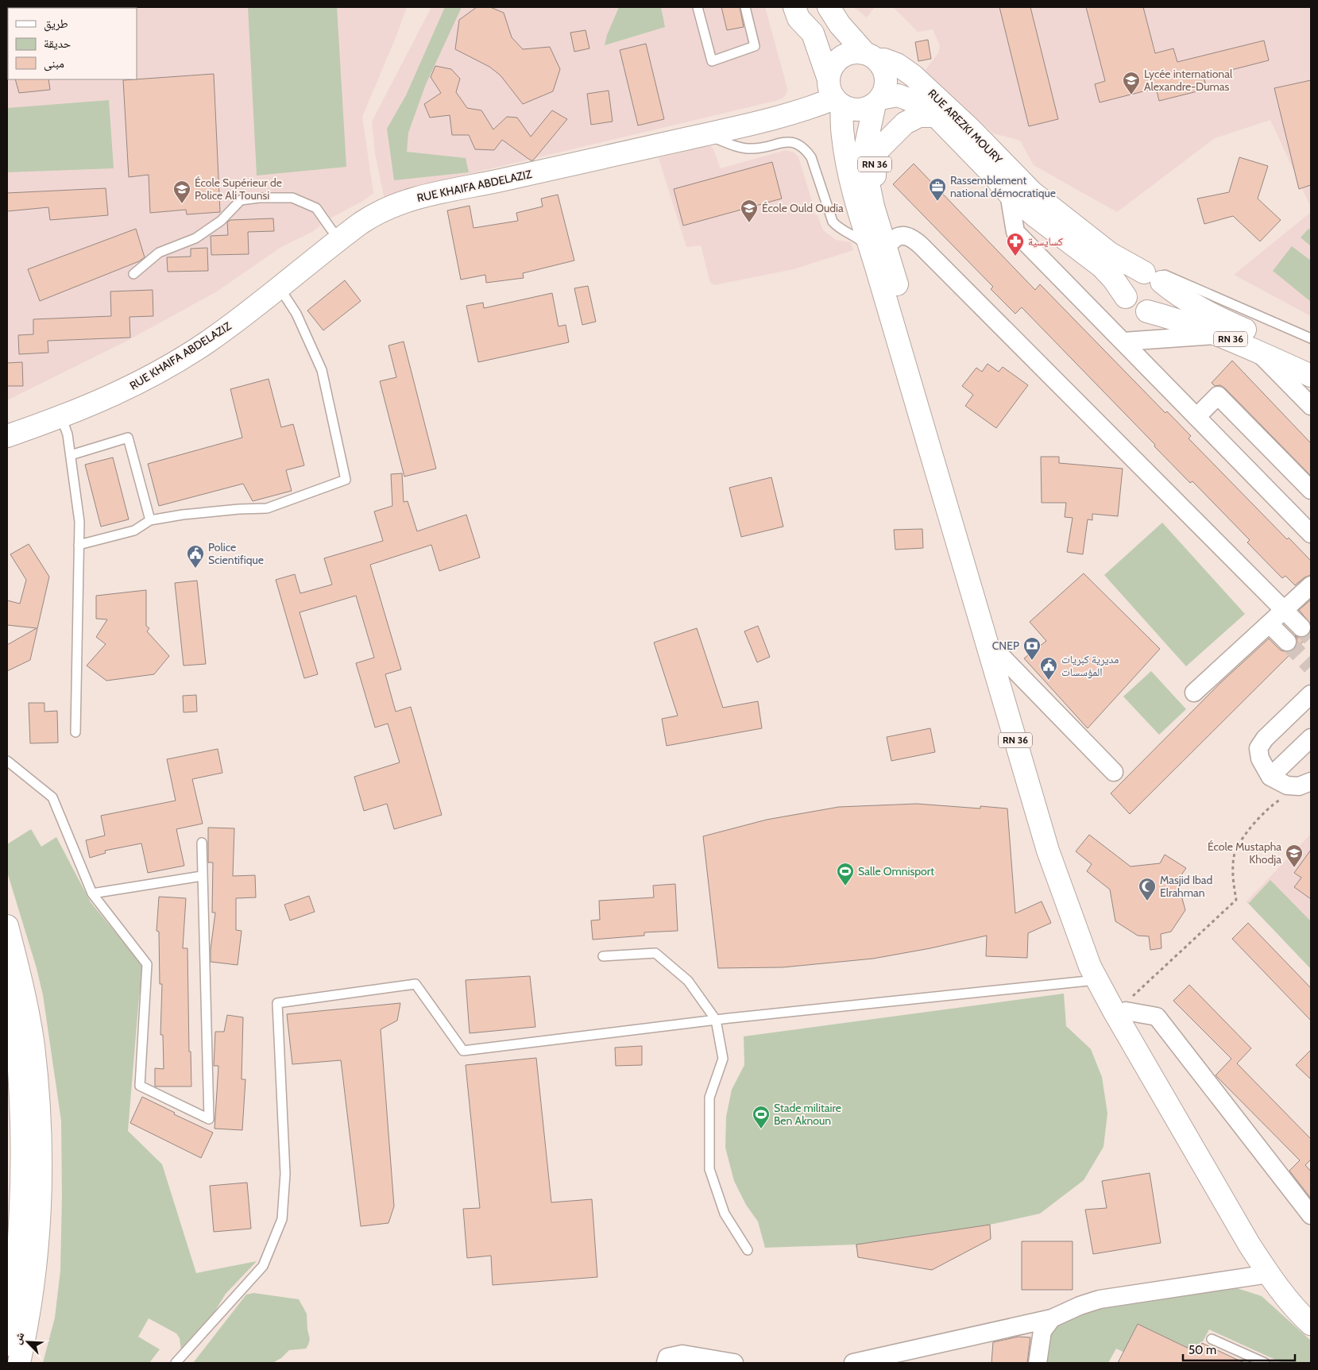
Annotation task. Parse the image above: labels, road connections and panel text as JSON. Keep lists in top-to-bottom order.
{
  "streets": {
    "main road": ["RUE AREZKI MOURY", "RN 36", "RUE KHAIFA ABDELAZIZ"]
  },
  "crossings": [
    ["RUE AREZKI MOURY", "RN 36"],
    ["RUE AREZKI MOURY", "RUE KHAIFA ABDELAZIZ"],
    ["RN 36", "RUE KHAIFA ABDELAZIZ"]
  ],
  "places": {
    "school or university": [
      "Lycée international Alexandre-Dumas",
      "École Supérieur de Police Ali Tounsi",
      "École Ould Oudia",
      "École Mustapha Khodja"
    ],
    "office": ["Rassemblement national démocratique"],
    "pharmacy": ["كسايسية"],
    "public building": ["Police Scientifique", "مديرية كبريات المؤسسات"],
    "bank": ["CNEP"],
    "sports": ["Salle Omnisport", "Stade militaire Ben Aknoun"],
    "mosque": ["Masjid Ibad Elrahman"]
  },
  "legend": ["طريق", "حديقة", "مبنى"],
  "scale_bar": "50 m",
  "north": "top left"
}
